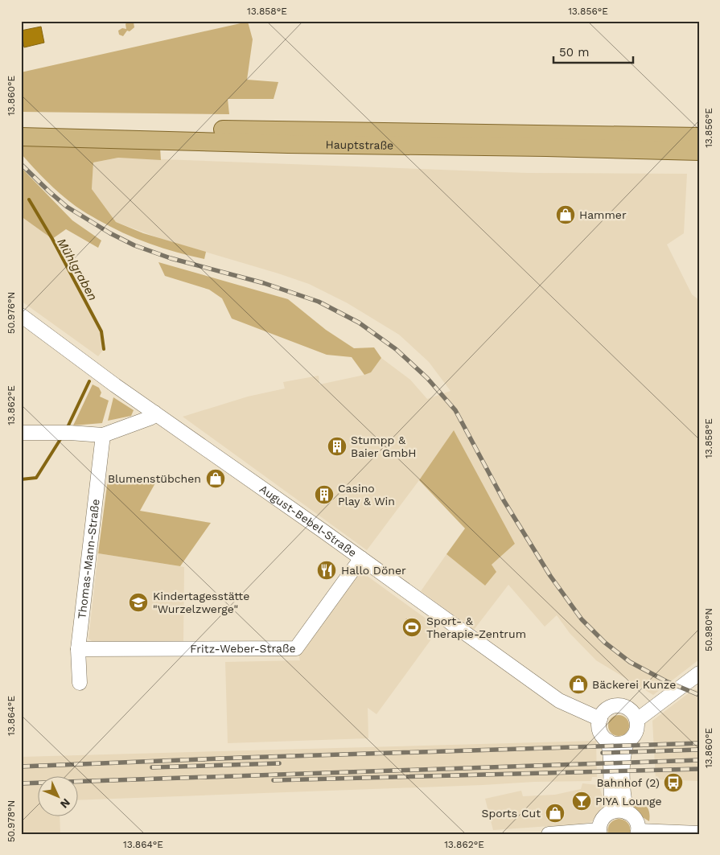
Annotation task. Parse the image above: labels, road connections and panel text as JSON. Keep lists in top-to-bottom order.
{
  "streets": {
    "main road": ["Hauptstraße"],
    "street": ["August-Bebel-Straße", "Thomas-Mann-Straße", "Fritz-Weber-Straße"]
  },
  "crossings": [
    ["August-Bebel-Straße", "Fritz-Weber-Straße"],
    ["Thomas-Mann-Straße", "Fritz-Weber-Straße"]
  ],
  "water": ["Mühlgraben"],
  "places": {
    "shop": [
      "Hammer",
      "Blumenstübchen",
      "Bäckerei Kunze",
      "Sports Cut"
    ],
    "building": ["Stumpp & Baier GmbH", "Casino Play & Win"],
    "restaurant": ["Hallo Döner"],
    "school or university": ["Kindertagesstätte \"Wurzelzwerge\""],
    "sports": ["Sport- & Therapie-Zentrum"],
    "bus stop": ["Bahnhof (2)"],
    "bar": ["PIYA Lounge"]
  },
  "scale_bar": "50 m",
  "north": "bottom right",
  "coordinates": [
    "13.858°E",
    "13.856°E",
    "13.860°E",
    "50.976°N",
    "13.862°E",
    "50.980°N",
    "13.864°E",
    "50.978°N"
  ]
}
